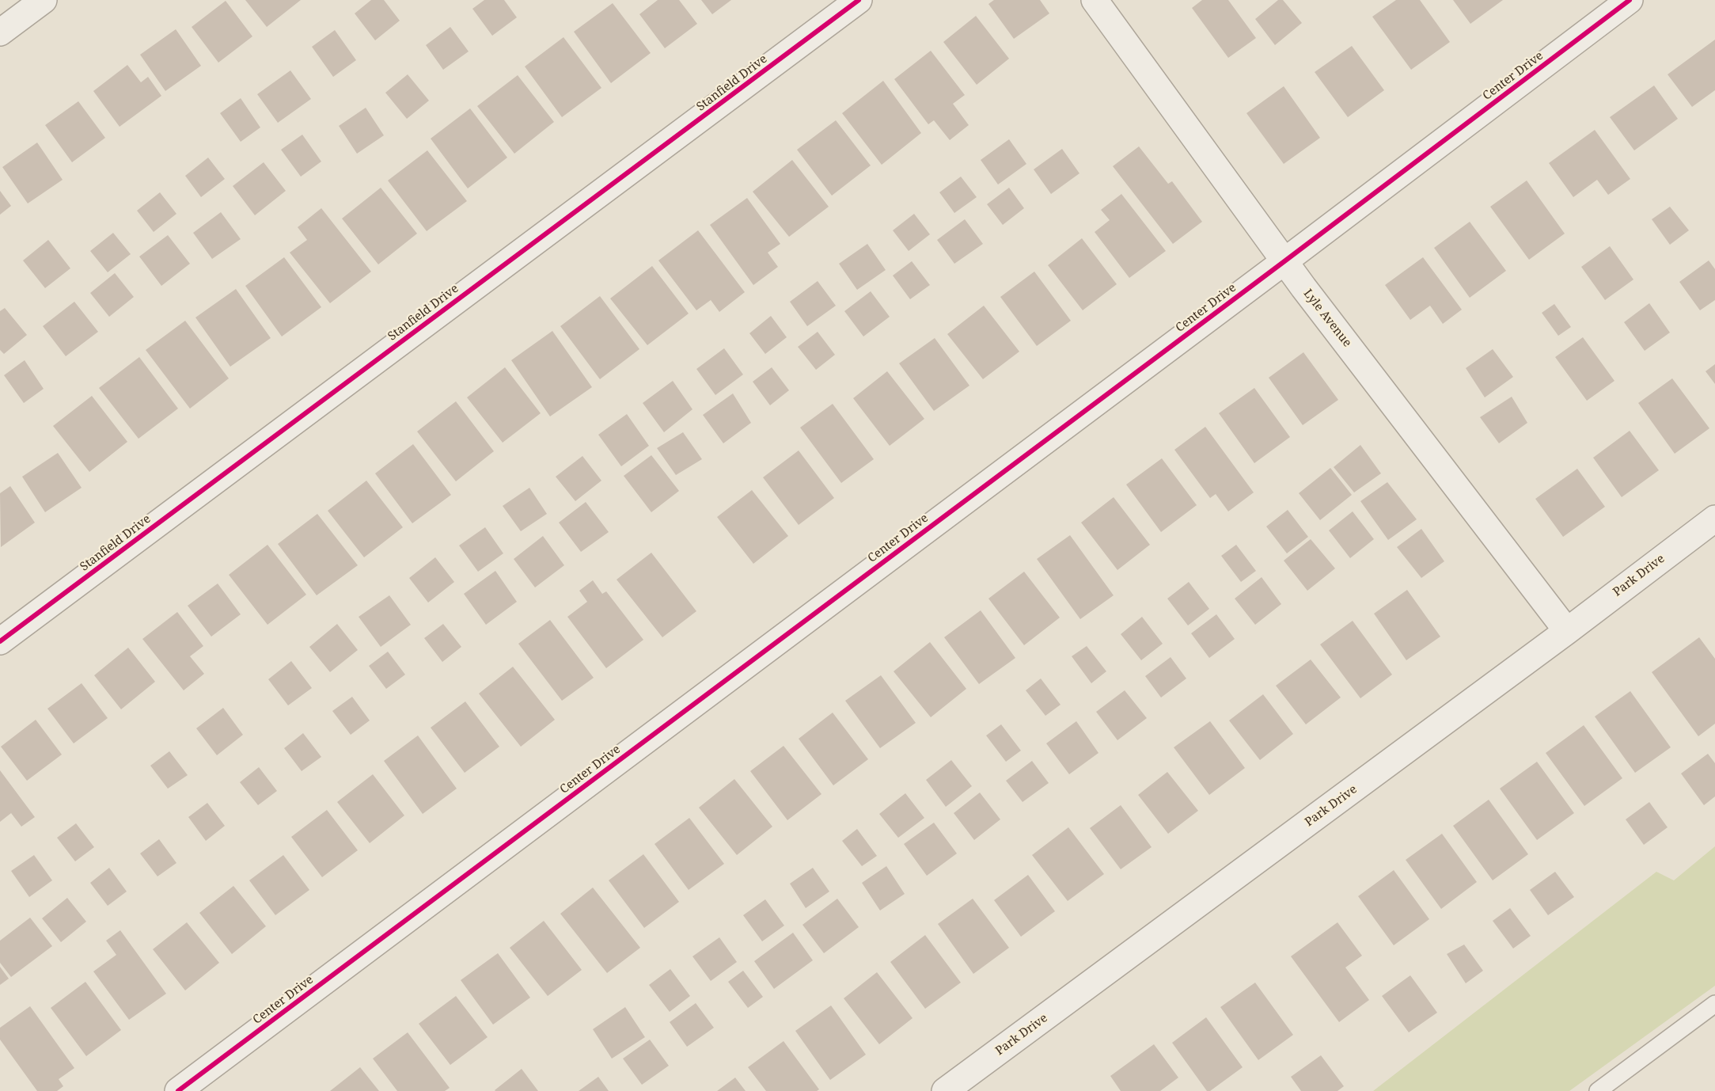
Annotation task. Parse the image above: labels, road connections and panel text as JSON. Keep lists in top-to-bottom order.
{
  "streets": {
    "street": [
      "Center Drive",
      "Stanfield Drive",
      "Lyle Avenue",
      "Park Drive"
    ]
  },
  "crossings": [
    ["Center Drive", "Lyle Avenue"],
    ["Lyle Avenue", "Park Drive"]
  ]
}
